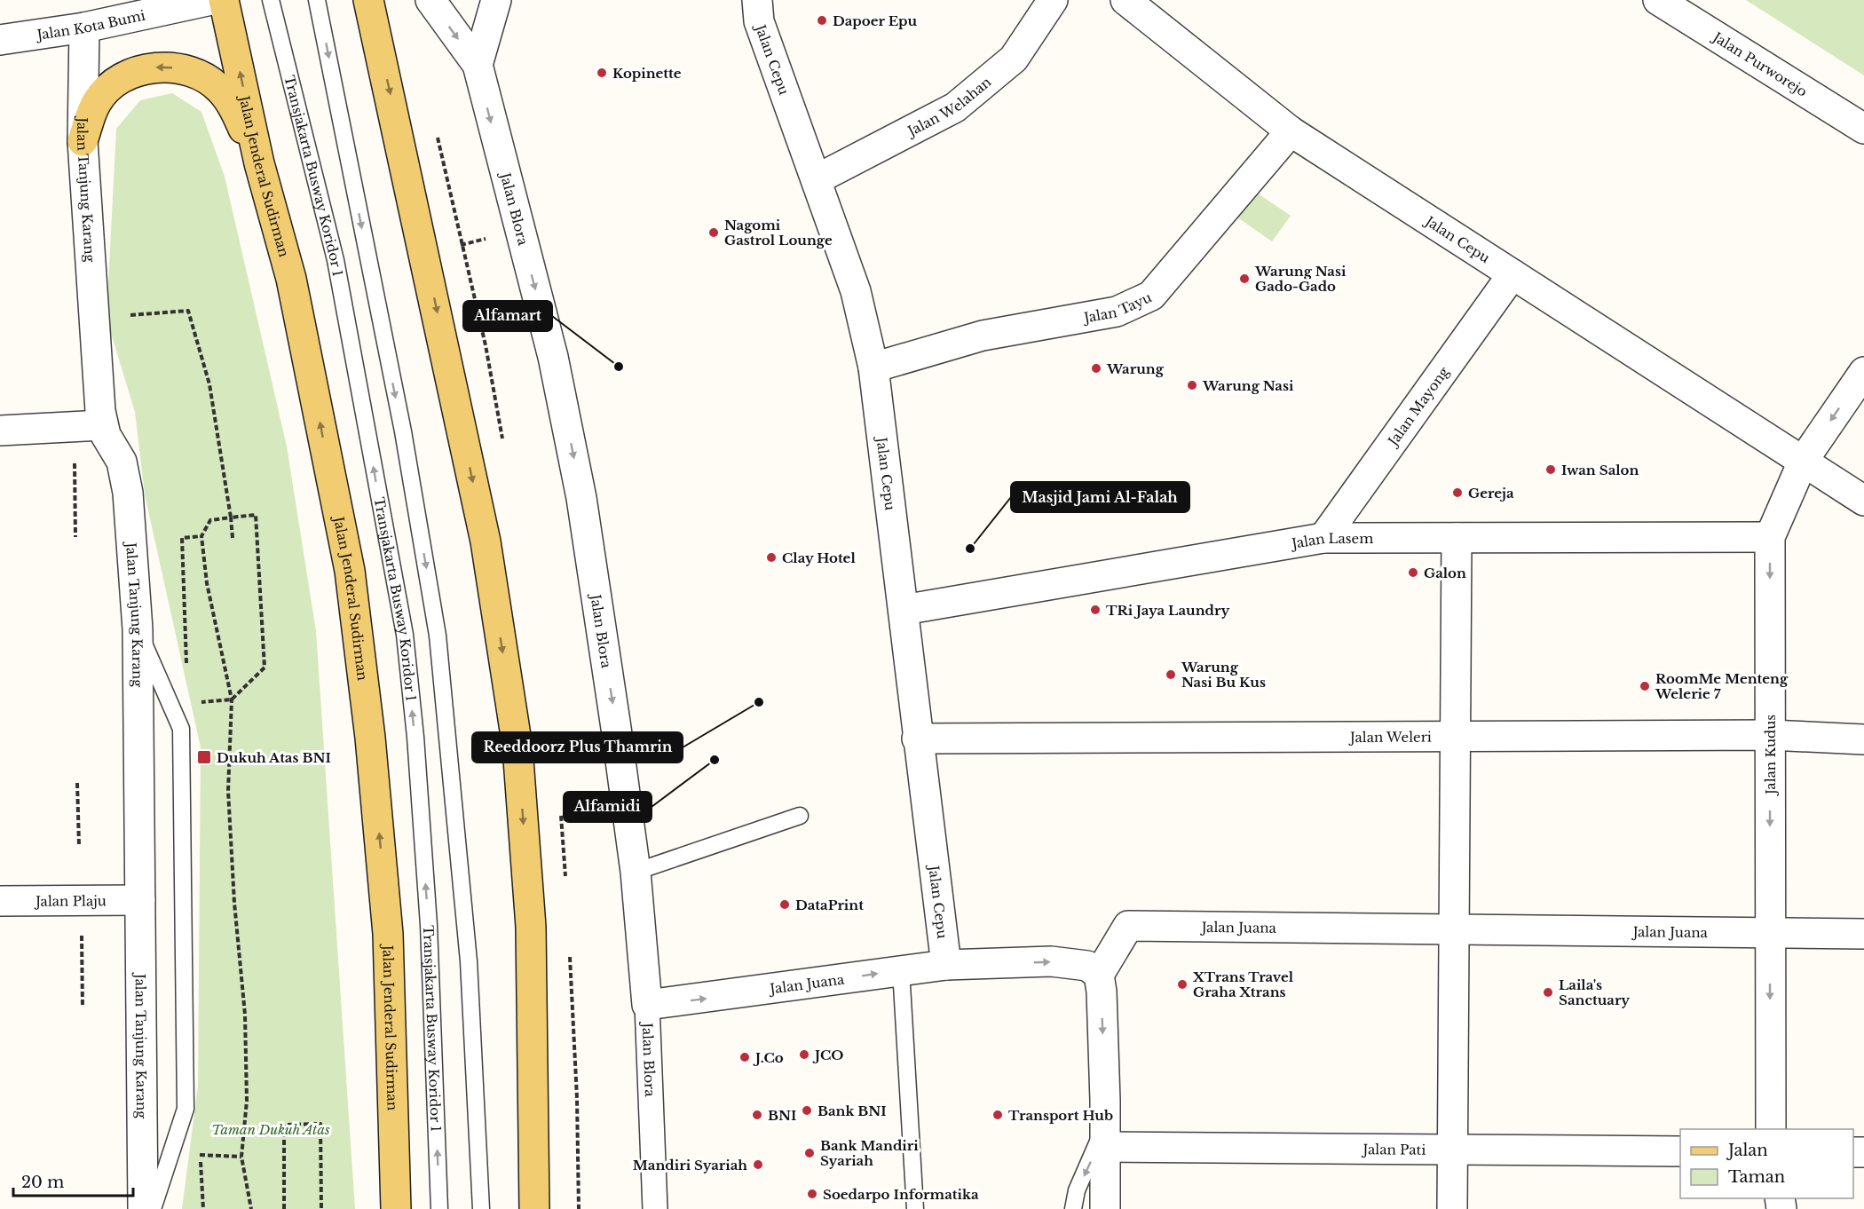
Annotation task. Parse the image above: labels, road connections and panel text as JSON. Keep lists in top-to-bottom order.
{
  "streets": {
    "main road": ["Jalan Jenderal Sudirman"],
    "street": [
      "Jalan Kota Bumi",
      "Jalan Cepu",
      "Jalan Purworejo",
      "Jalan Welahan",
      "Jalan Tanjung Karang",
      "Jalan Blora",
      "Jalan Tayu",
      "Jalan Mayong",
      "Jalan Lasem",
      "Jalan Weleri",
      "Jalan Kudus",
      "Jalan Plaju",
      "Jalan Juana",
      "Jalan Pati"
    ],
    "lane": ["Transjakarta Busway Koridor 1"]
  },
  "crossings": [
    ["Jalan Kota Bumi", "Jalan Tanjung Karang"],
    ["Jalan Cepu", "Jalan Welahan"],
    ["Jalan Cepu", "Jalan Tayu"],
    ["Jalan Cepu", "Jalan Mayong"],
    ["Jalan Cepu", "Jalan Lasem"],
    ["Jalan Cepu", "Jalan Weleri"],
    ["Jalan Cepu", "Jalan Kudus"],
    ["Jalan Cepu", "Jalan Juana"],
    ["Jalan Tanjung Karang", "Jalan Plaju"],
    ["Jalan Blora", "Jalan Juana"],
    ["Jalan Mayong", "Jalan Lasem"],
    ["Jalan Lasem", "Jalan Kudus"],
    ["Jalan Weleri", "Jalan Kudus"],
    ["Jalan Kudus", "Jalan Juana"]
  ],
  "one_way": ["Jalan Blora", "Jalan Kudus"],
  "parks": ["Taman Dukuh Atas"],
  "places": {
    "other": [
      "Dapoer Epu",
      "Kopinette",
      "Nagomi Gastrol Lounge",
      "Warung Nasi Gado-Gado",
      "Alfamart",
      "Warung",
      "Warung Nasi",
      "Iwan Salon",
      "Gereja",
      "Masjid Jami Al-Falah",
      "Clay Hotel",
      "Galon",
      "TRi Jaya Laundry",
      "Warung Nasi Bu Kus",
      "RoomMe Menteng Welerie 7",
      "Reeddoorz Plus Thamrin",
      "Alfamidi",
      "DataPrint",
      "XTrans Travel Graha Xtrans",
      "Laila's Sanctuary",
      "JCO",
      "J.Co",
      "Bank BNI",
      "BNI",
      "Transport Hub",
      "Bank Mandiri Syariah",
      "Mandiri Syariah",
      "Soedarpo Informatika"
    ],
    "transit": ["Dukuh Atas BNI"]
  },
  "legend": ["Jalan", "Taman"],
  "scale_bar": "20 m"
}
